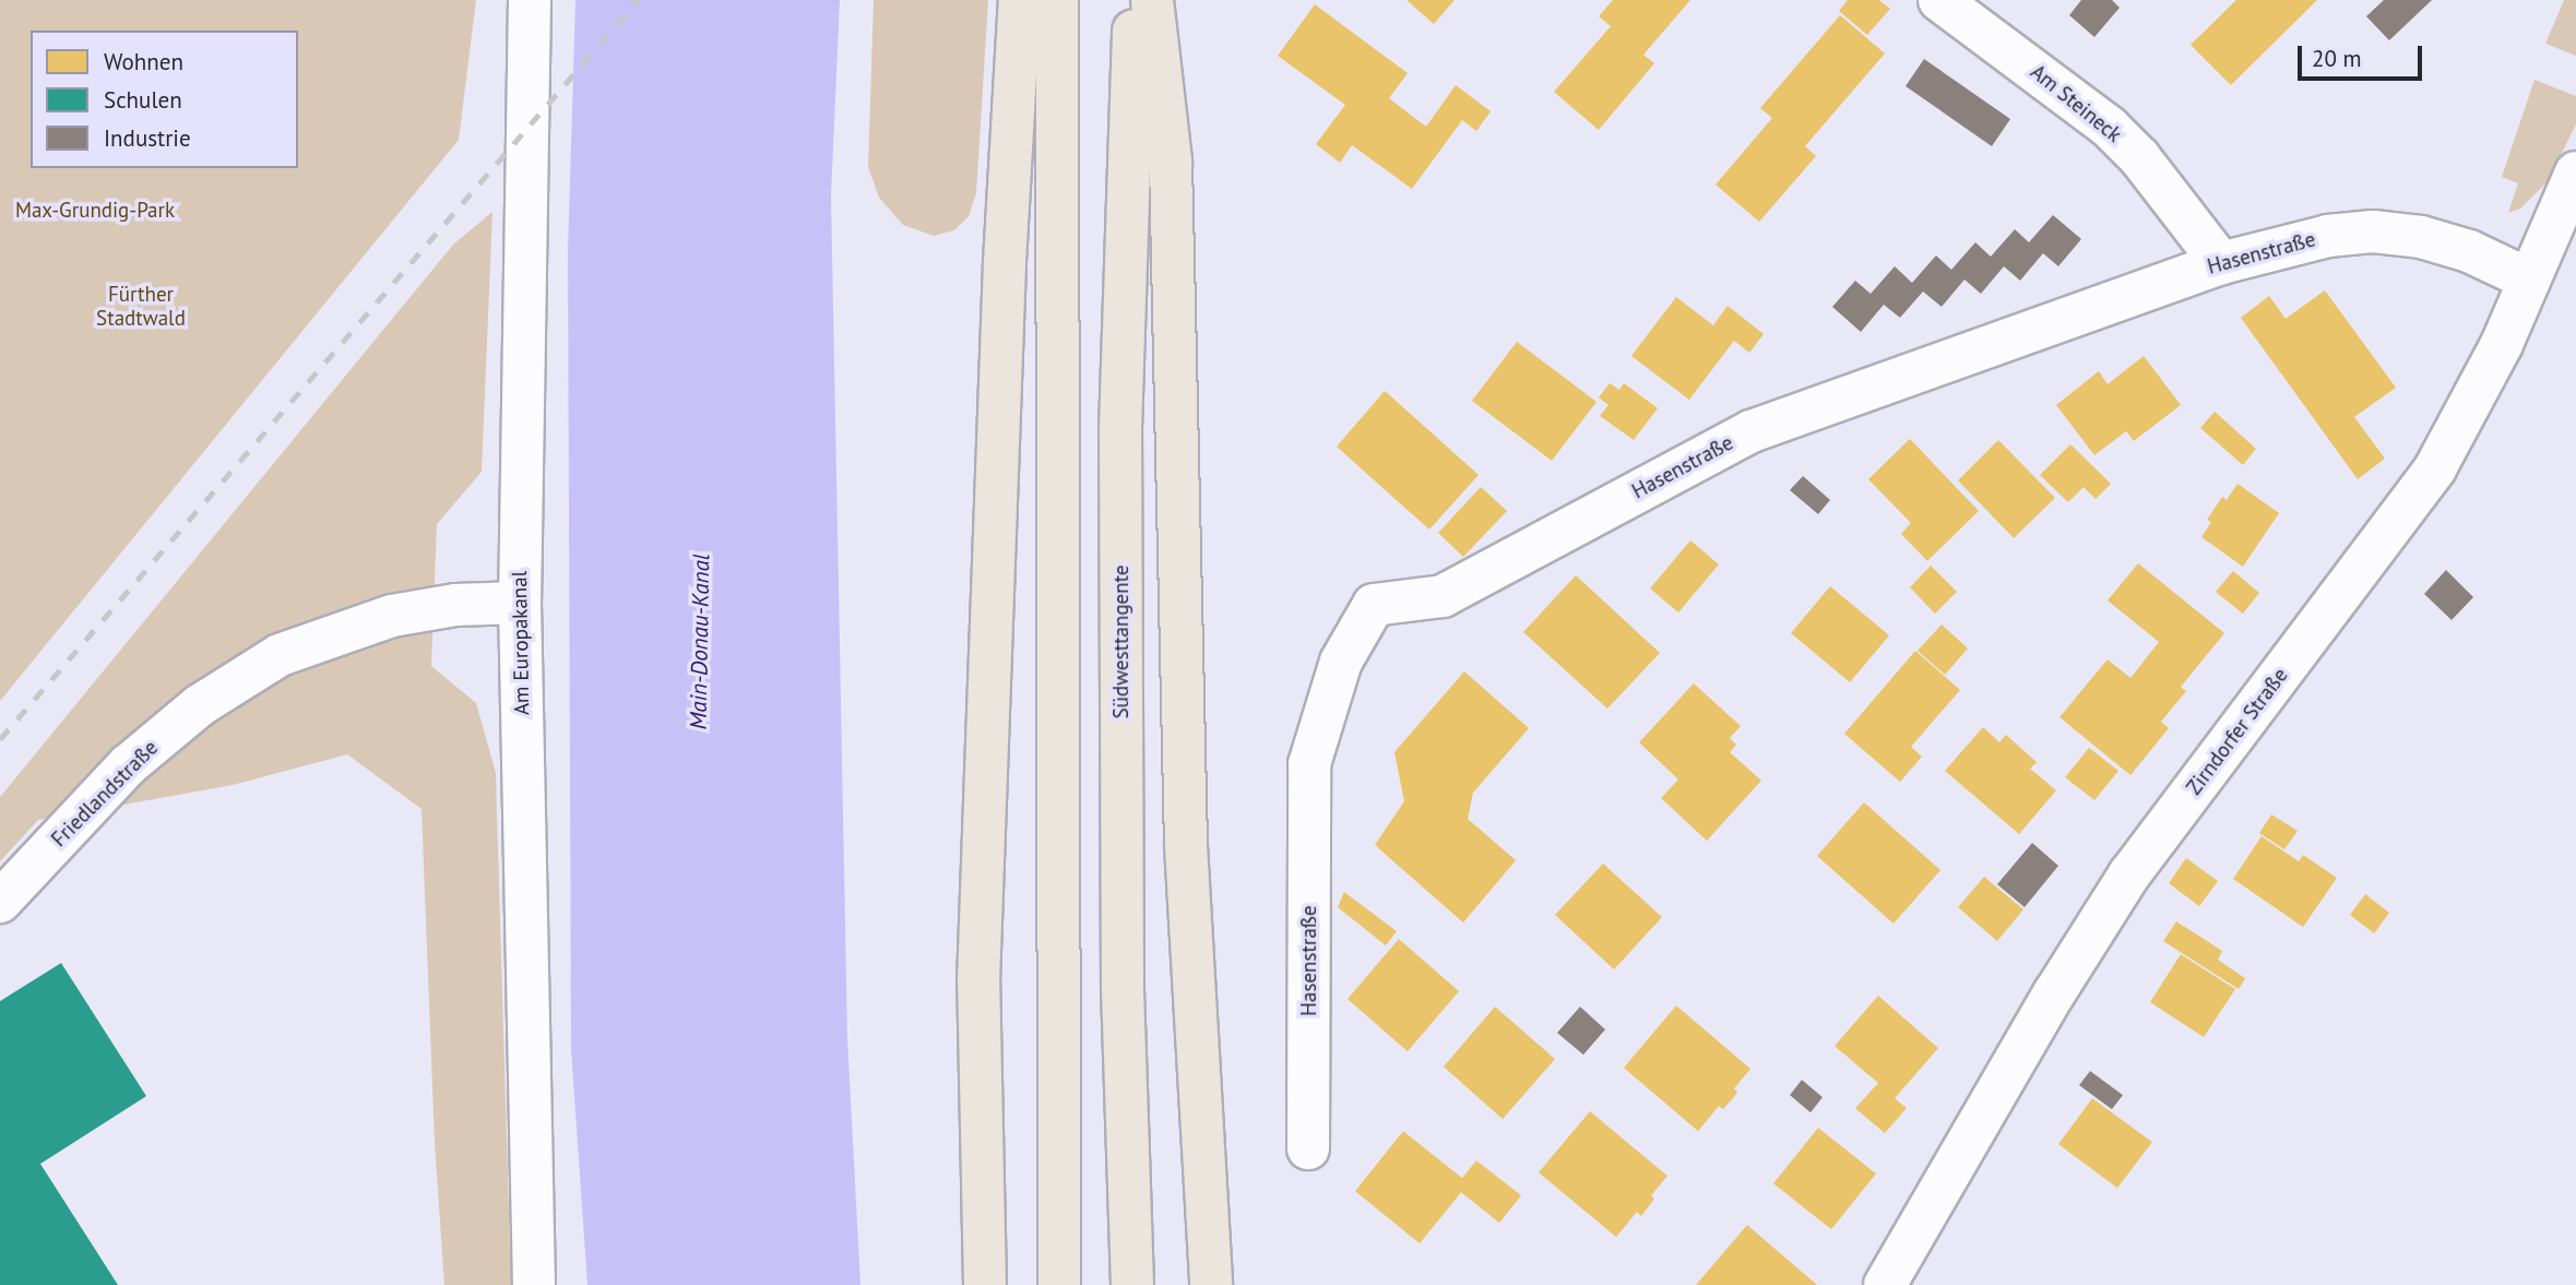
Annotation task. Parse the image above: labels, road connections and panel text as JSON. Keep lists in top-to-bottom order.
{
  "streets": {
    "highway": ["Südwesttangente"],
    "main road": [
      "Am Steineck",
      "Hasenstraße",
      "Am Europakanal",
      "Zirndorfer Straße",
      "Friedlandstraße"
    ]
  },
  "crossings": [
    ["Am Steineck", "Hasenstraße"],
    ["Hasenstraße", "Zirndorfer Straße"],
    ["Am Europakanal", "Friedlandstraße"]
  ],
  "water": ["Main-Donau-Kanal"],
  "parks": ["Max-Grundig-Park", "Fürther Stadtwald"],
  "legend": ["Wohnen", "Schulen", "Industrie"],
  "scale_bar": "20 m"
}
